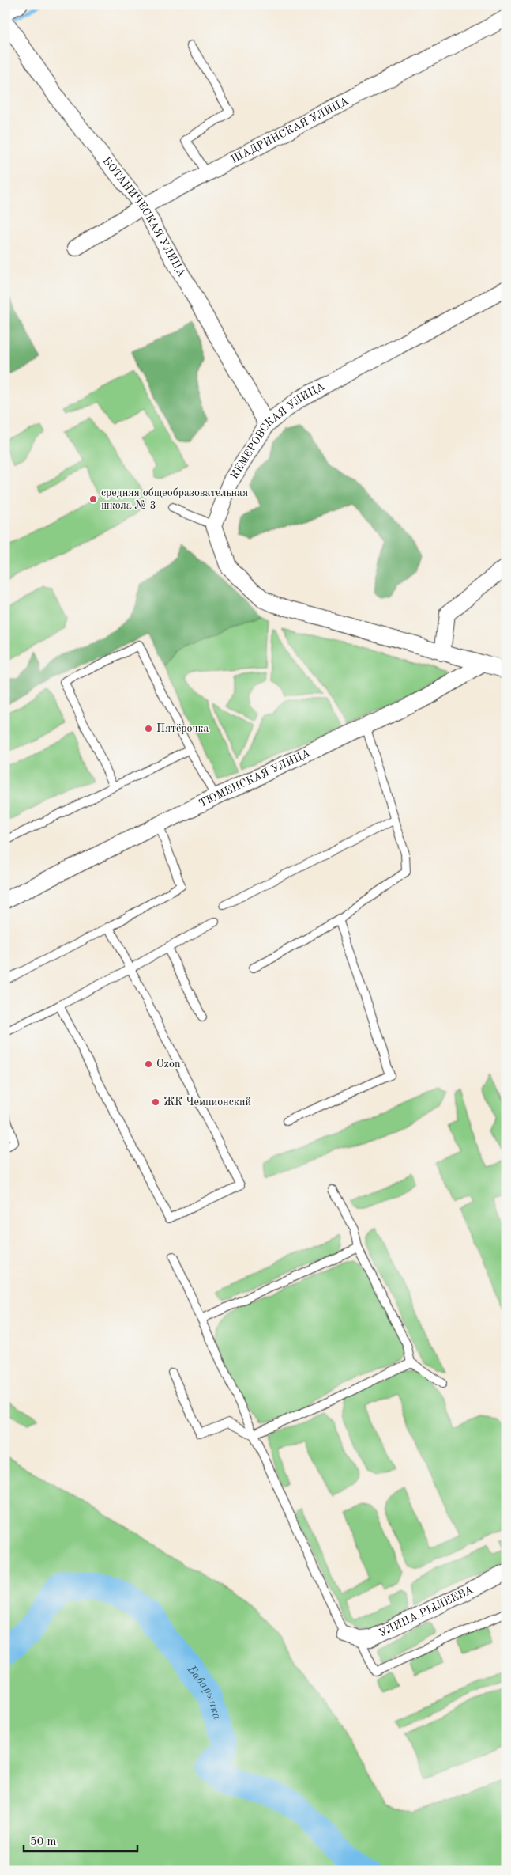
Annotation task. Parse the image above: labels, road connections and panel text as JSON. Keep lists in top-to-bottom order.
{
  "streets": {
    "street": [
      "ШАДРИНСКАЯ УЛИЦА",
      "БОТАНИЧЕСКАЯ УЛИЦА",
      "КЕМЕРОВСКАЯ УЛИЦА",
      "ТЮМЕНСКАЯ УЛИЦА",
      "УЛИЦА РЫЛЕЕВА"
    ]
  },
  "crossings": [
    ["ШАДРИНСКАЯ УЛИЦА", "БОТАНИЧЕСКАЯ УЛИЦА"],
    ["БОТАНИЧЕСКАЯ УЛИЦА", "КЕМЕРОВСКАЯ УЛИЦА"]
  ],
  "water": ["Бабарынка"],
  "places": [
    "средняя общеобразовательная школа № 3",
    "Пятёрочка",
    "Ozon",
    "ЖК Чемпионский"
  ],
  "scale_bar": "50 m"
}
